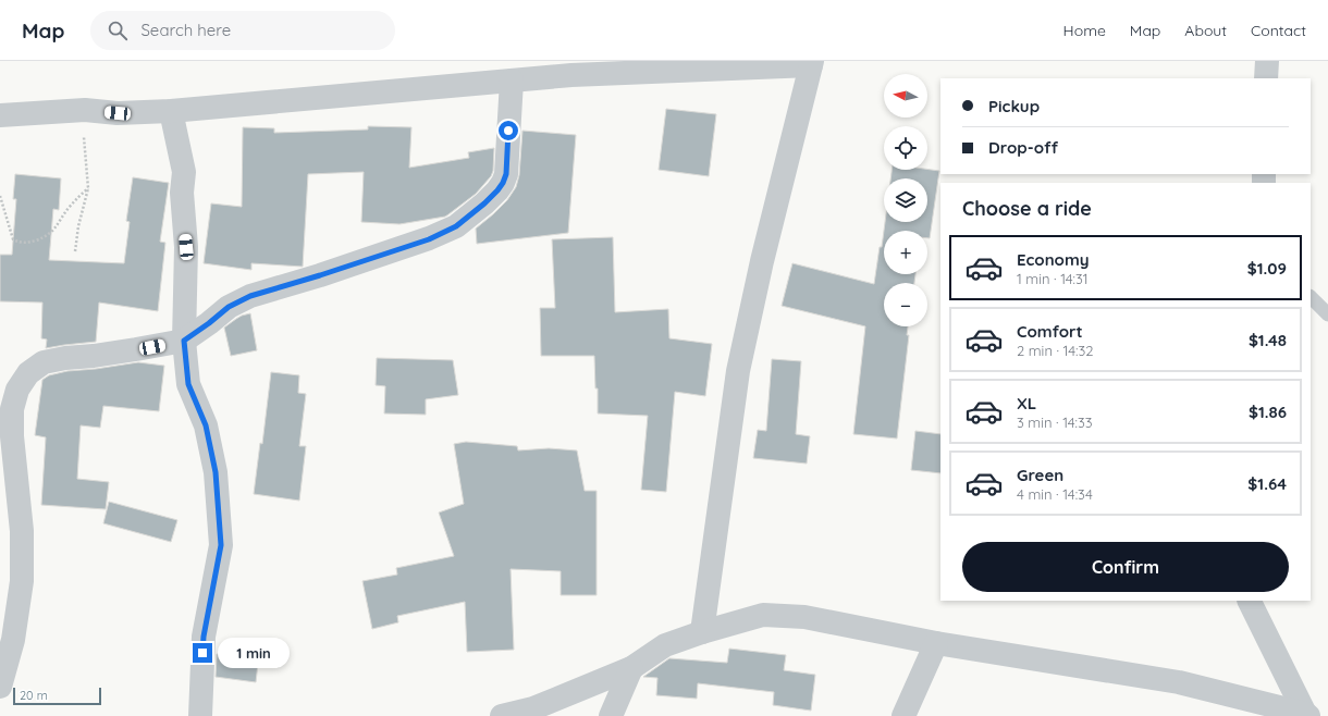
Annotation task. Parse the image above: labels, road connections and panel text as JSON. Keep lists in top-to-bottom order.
{
  "scale_bar": "20 m",
  "north": "left",
  "page": {
    "header": "Map",
    "search": "Search here",
    "nav": [
      "Home",
      "Map",
      "About",
      "Contact"
    ],
    "map_buttons": ["+", "−"],
    "banner": ["Pickup", "Drop-off"],
    "heading": "Choose a ride",
    "list": [
      {
        "name": "Economy",
        "note": "1 min · 14:31",
        "value": "$1.09"
      },
      {
        "name": "Comfort",
        "note": "2 min · 14:32",
        "value": "$1.48"
      },
      {
        "name": "XL",
        "note": "3 min · 14:33",
        "value": "$1.86"
      },
      {
        "name": "Green",
        "note": "4 min · 14:34",
        "value": "$1.64"
      }
    ],
    "buttons": "Confirm",
    "bubble": "1 min",
    "scale": "20 m"
  }
}
